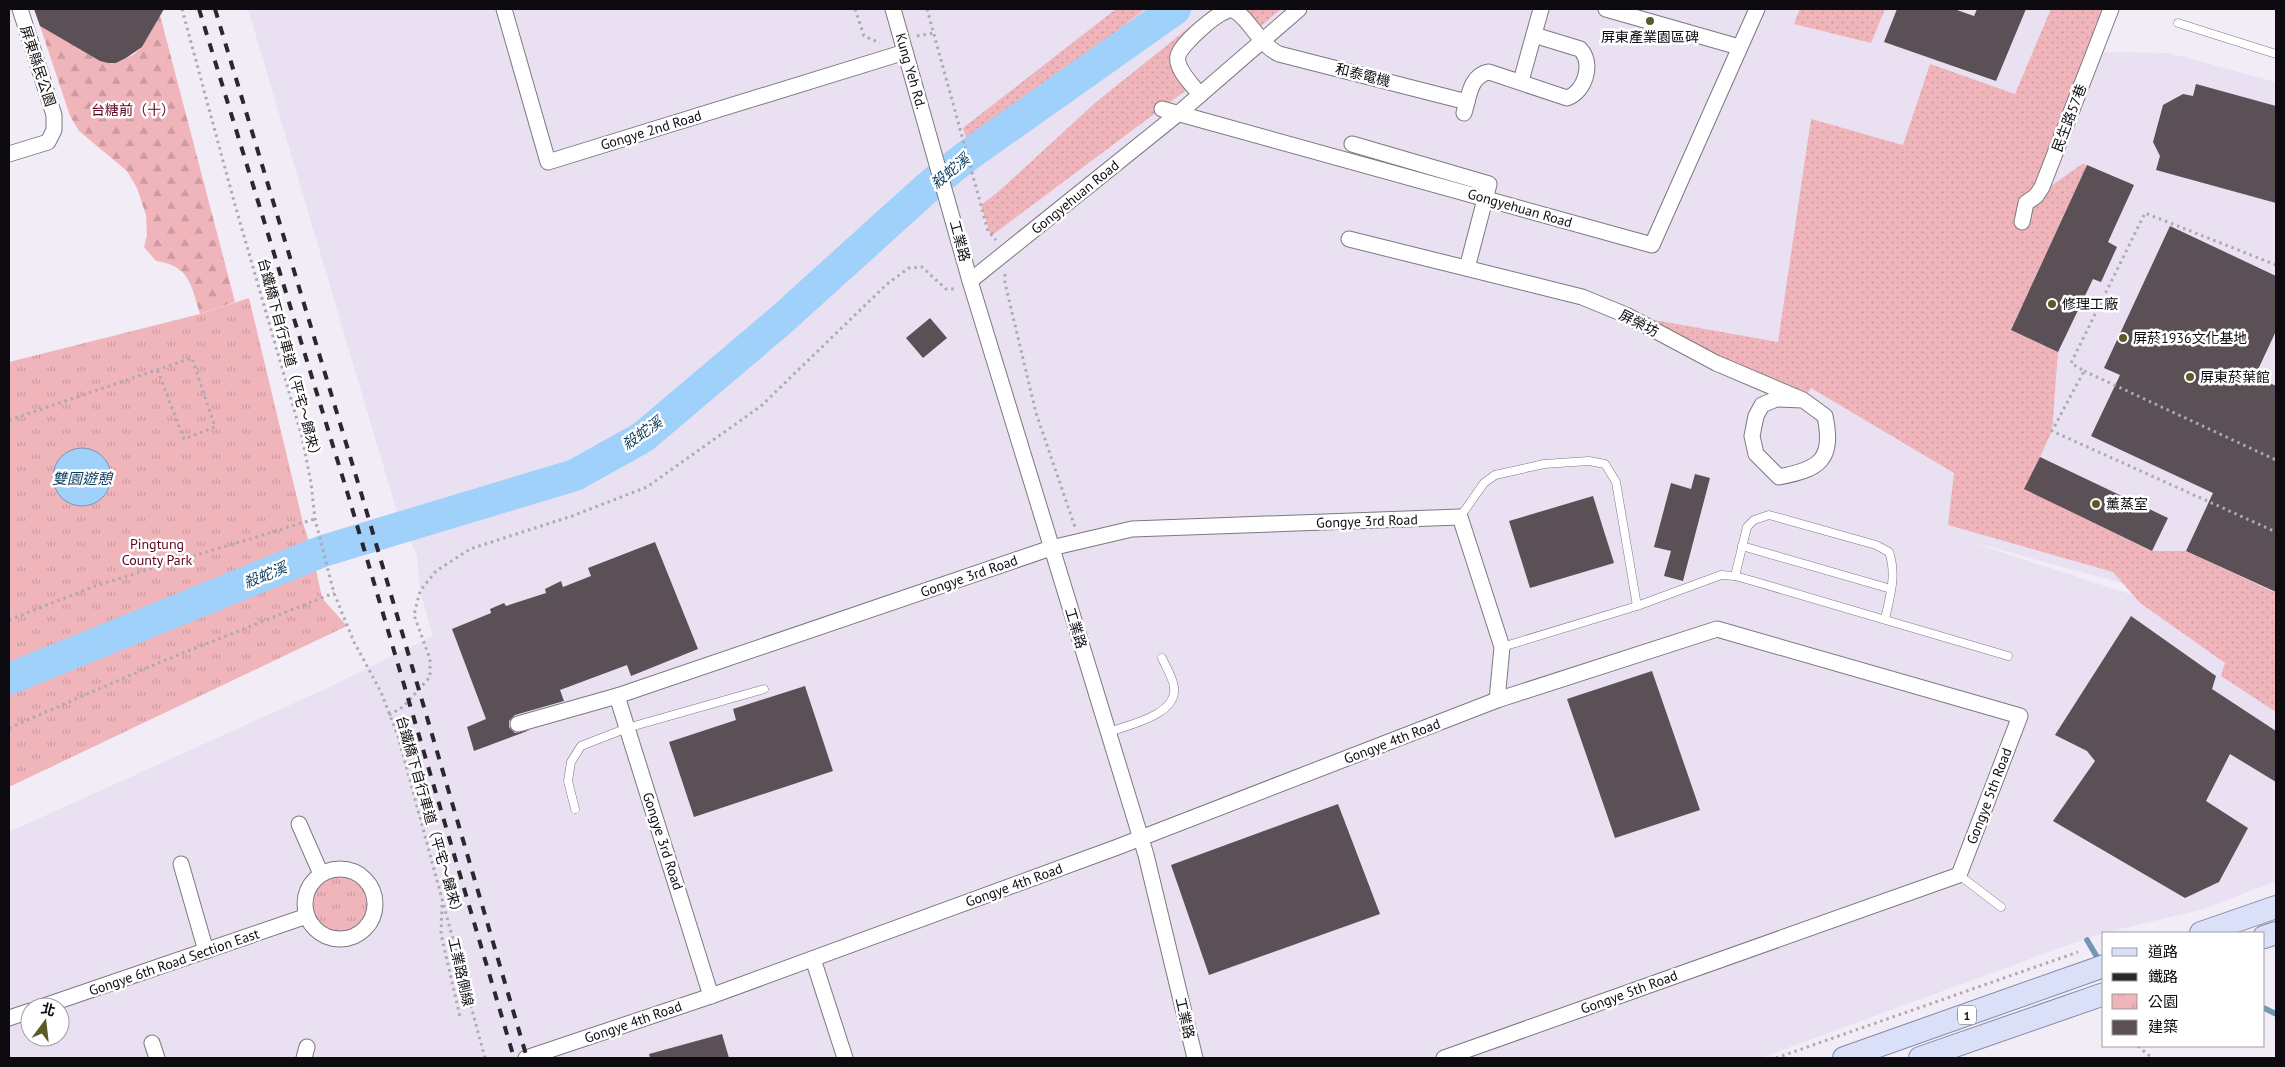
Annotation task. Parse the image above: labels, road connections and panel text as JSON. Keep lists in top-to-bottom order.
{
  "streets": {
    "main road": ["1"],
    "street": [
      "屏東縣民公園",
      "Kung Yeh Rd.",
      "和泰電機",
      "民生路57巷",
      "Gongye 2nd Road",
      "Gongyehuan Road",
      "工業路",
      "屏榮坊",
      "Gongye 3rd Road",
      "Gongye 4th Road",
      "Gongye 5th Road",
      "Gongye 6th Road Section East"
    ],
    "path": ["台鐵橋下自行車道（平宅～歸來）", "工業路側線"]
  },
  "crossings": [
    ["Kung Yeh Rd.", "Gongye 2nd Road"],
    ["Kung Yeh Rd.", "工業路"],
    ["和泰電機", "Gongyehuan Road"],
    ["Gongyehuan Road", "工業路"],
    ["工業路", "Gongye 3rd Road"],
    ["工業路", "Gongye 4th Road"],
    ["台鐵橋下自行車道（平宅～歸來）", "工業路側線"],
    ["Gongye 3rd Road", "Gongye 4th Road"],
    ["Gongye 4th Road", "Gongye 5th Road"]
  ],
  "water": ["殺蛇溪", "雙園遊憩"],
  "parks": ["台糖前（十）", "Pingtung County Park"],
  "places": [
    "屏東產業園區碑",
    "修理工廠",
    "屏菸1936文化基地",
    "屏東菸葉館",
    "薰蒸室"
  ],
  "legend": [
    "道路",
    "鐵路",
    "公園",
    "建築"
  ],
  "north": "top"
}
